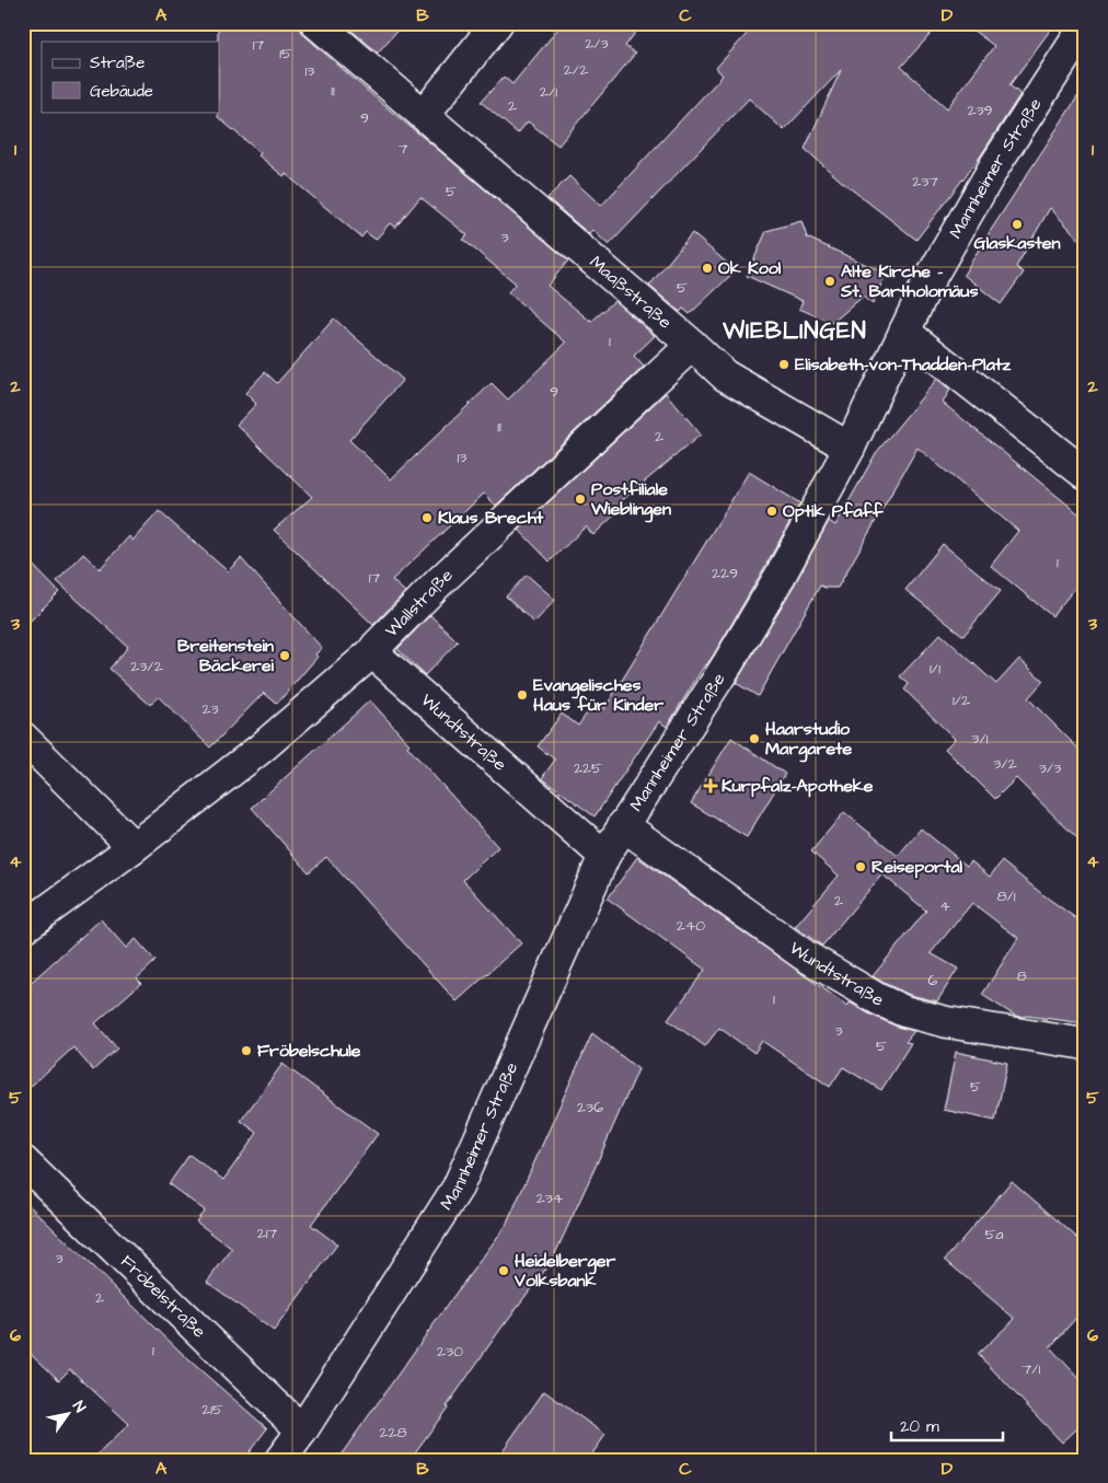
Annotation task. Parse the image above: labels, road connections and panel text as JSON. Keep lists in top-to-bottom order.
{
  "streets": {
    "street": [
      "Mannheimer Straße",
      "Maaßstraße",
      "Wallstraße",
      "Wundtstraße",
      "Fröbelstraße"
    ]
  },
  "crossings": [
    ["Mannheimer Straße", "Maaßstraße"],
    ["Mannheimer Straße", "Wundtstraße"],
    ["Mannheimer Straße", "Fröbelstraße"],
    ["Maaßstraße", "Wallstraße"],
    ["Wallstraße", "Wundtstraße"]
  ],
  "districts": ["WIEBLINGEN"],
  "places": {
    "other": [
      "Glaskasten",
      "Ok Kool",
      "Alte Kirche - St. Bartholomäus",
      "Elisabeth-von-Thadden-Platz",
      "Postfiliale Wieblingen",
      "Optik Pfaff",
      "Klaus Brecht",
      "Breitenstein Bäckerei",
      "Evangelisches Haus für Kinder",
      "Haarstudio Margarete",
      "Reiseportal",
      "Fröbelschule",
      "Heidelberger Volksbank"
    ],
    "health": ["Kurpfalz-Apotheke"]
  },
  "house_numbers": [
    "2/3",
    "17",
    "15",
    "2/2",
    "13",
    "11",
    "2/1",
    "2",
    "239",
    "9",
    "7",
    "237",
    "5",
    "3",
    "5",
    "1",
    "9",
    "11",
    "2",
    "13",
    "1",
    "229",
    "17",
    "23/2",
    "1/1",
    "1/2",
    "23",
    "3/1",
    "3/2",
    "225",
    "3/3",
    "8/1",
    "2",
    "4",
    "240",
    "8",
    "6",
    "1",
    "3",
    "5",
    "5",
    "236",
    "234",
    "217",
    "5a",
    "3",
    "2",
    "1",
    "230",
    "7/1",
    "215",
    "228"
  ],
  "legend": ["Straße", "Gebäude"],
  "scale_bar": "20 m",
  "north": "top right",
  "grid": {
    "columns": [
      "A",
      "B",
      "C",
      "D"
    ],
    "rows": [
      "1",
      "2",
      "3",
      "4",
      "5",
      "6"
    ]
  }
}
